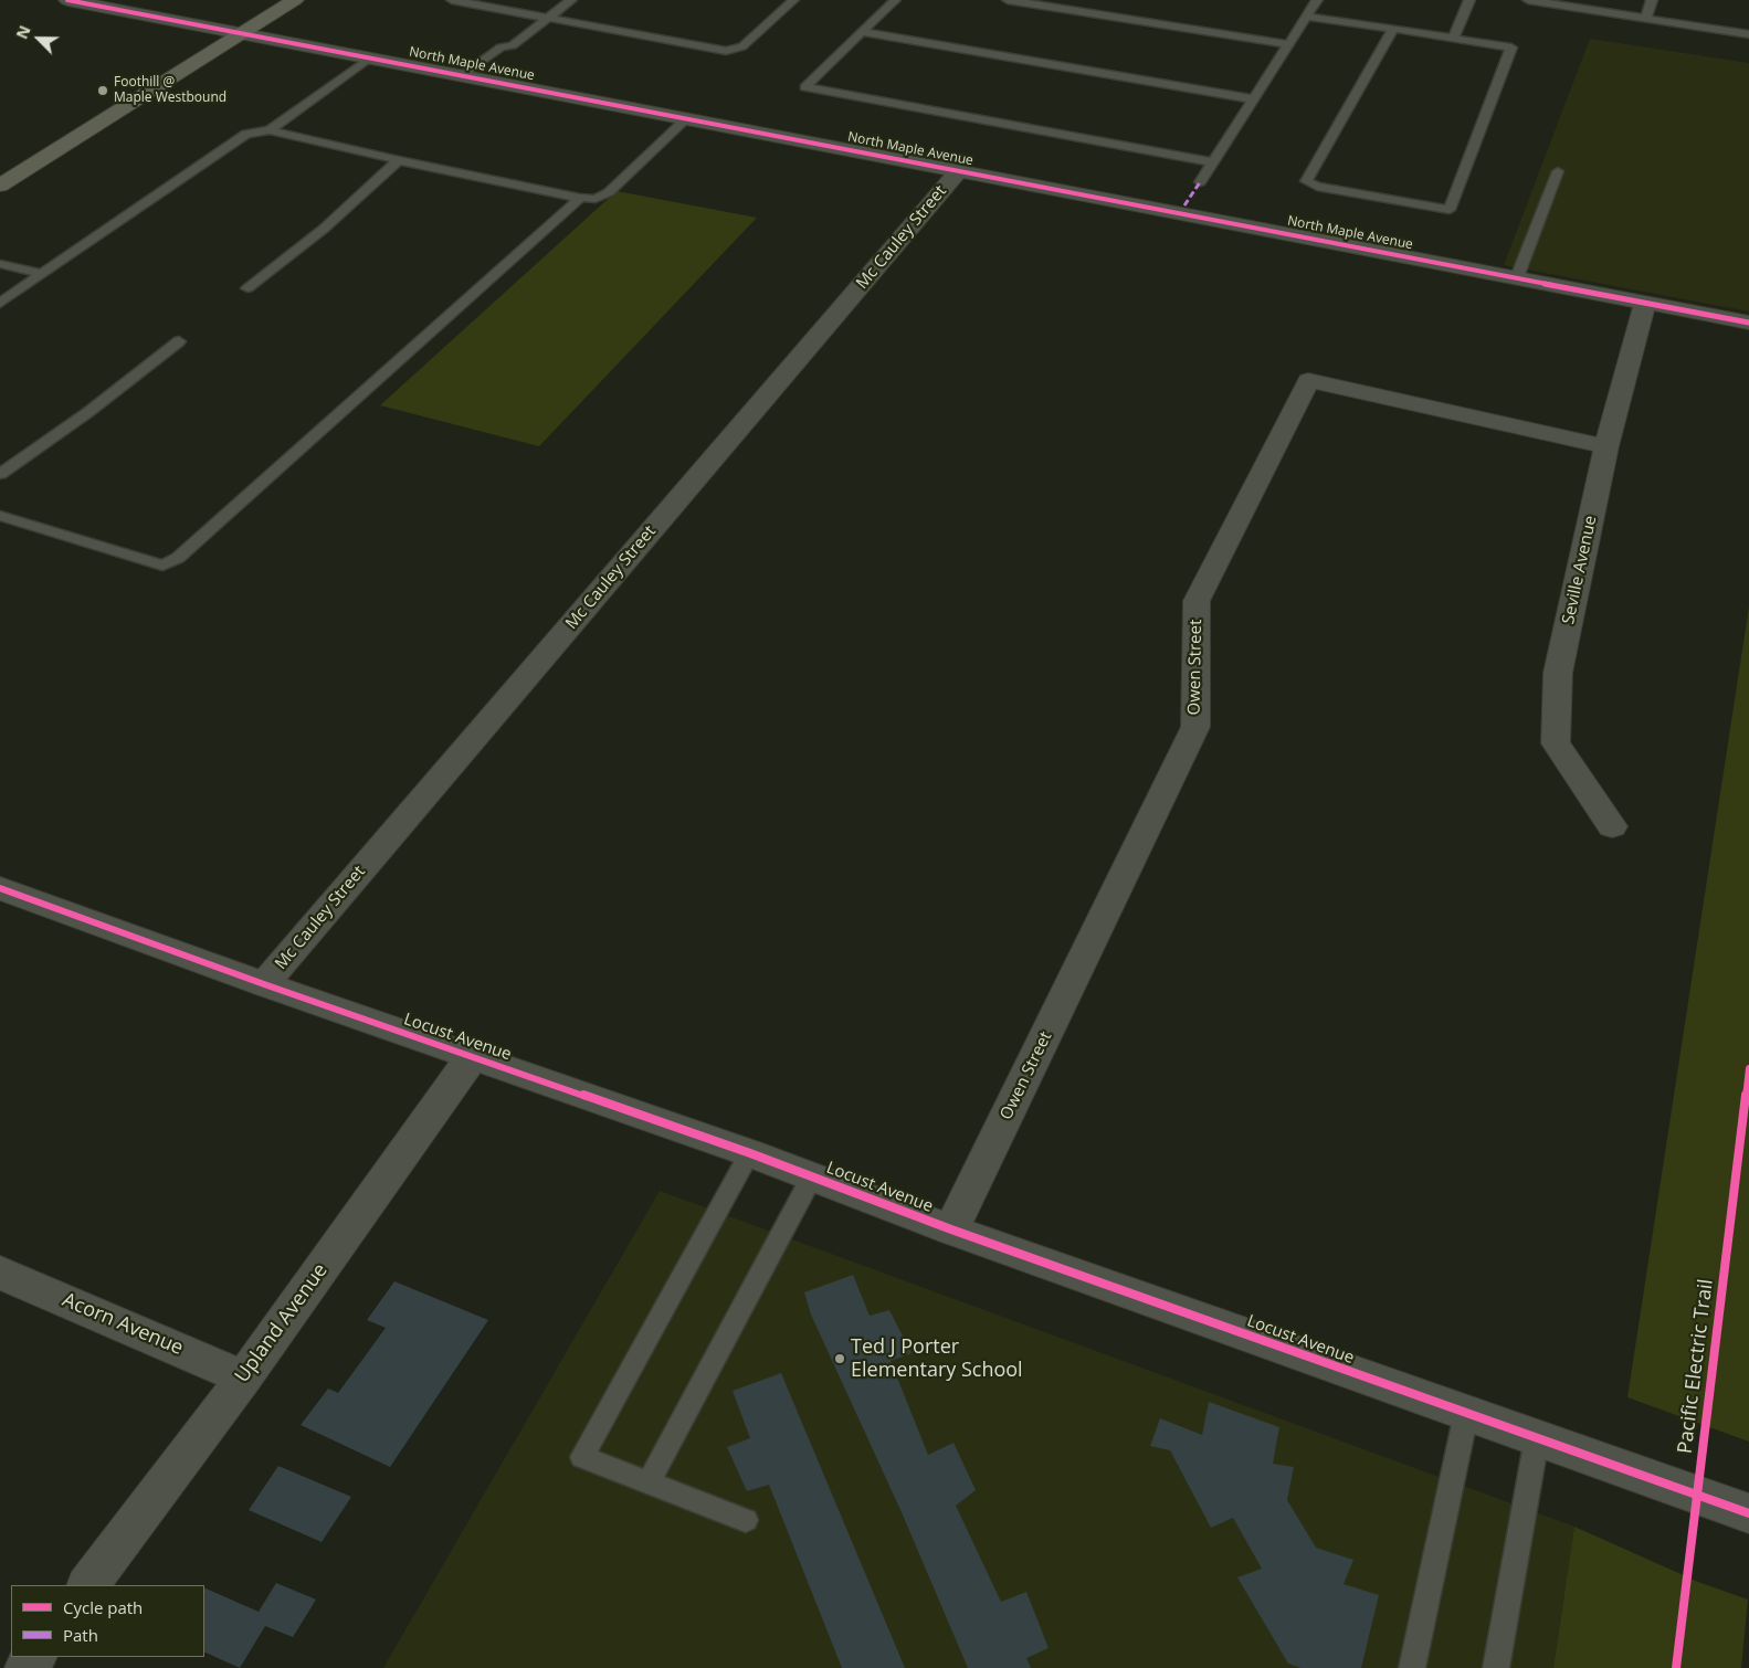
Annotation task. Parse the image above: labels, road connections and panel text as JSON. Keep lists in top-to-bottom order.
{
  "streets": {
    "street": [
      "North Maple Avenue",
      "Mc Cauley Street",
      "Seville Avenue",
      "Owen Street",
      "Locust Avenue",
      "Upland Avenue",
      "Acorn Avenue"
    ],
    "cycle path": ["Pacific Electric Trail"]
  },
  "crossings": [
    ["North Maple Avenue", "Mc Cauley Street"],
    ["North Maple Avenue", "Seville Avenue"],
    ["Mc Cauley Street", "Locust Avenue"],
    ["Seville Avenue", "Owen Street"],
    ["Owen Street", "Locust Avenue"],
    ["Locust Avenue", "Upland Avenue"],
    ["Upland Avenue", "Acorn Avenue"]
  ],
  "places": ["Foothill @ Maple Westbound", "Ted J Porter Elementary School"],
  "legend": ["Cycle path", "Path"],
  "north": "top left"
}
